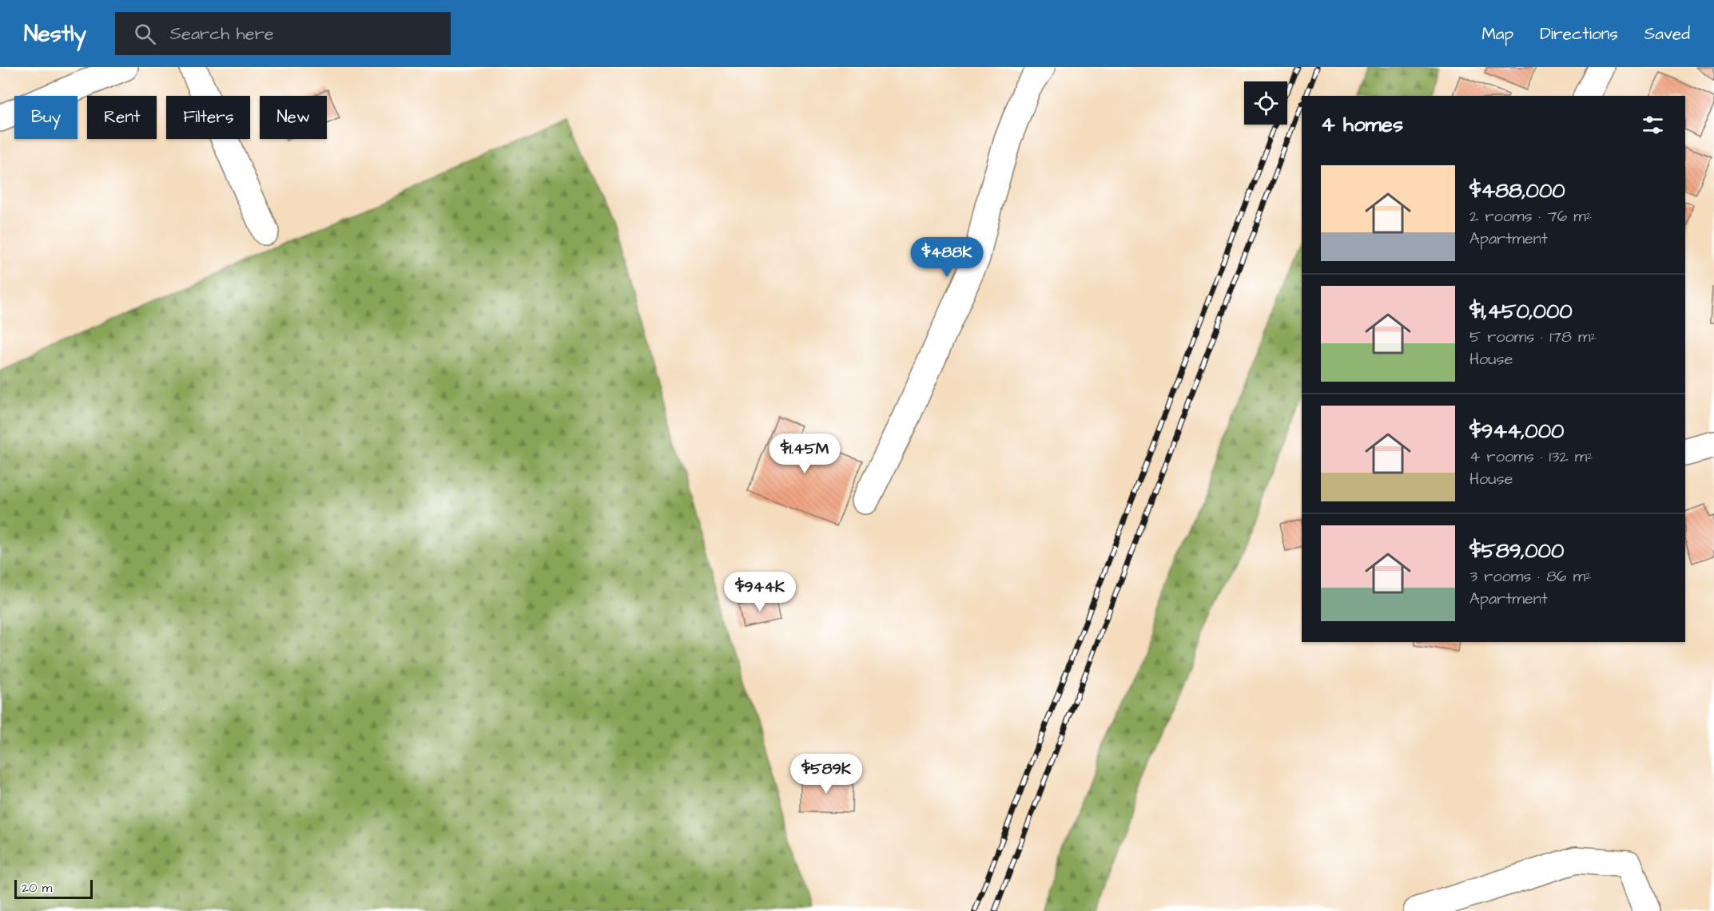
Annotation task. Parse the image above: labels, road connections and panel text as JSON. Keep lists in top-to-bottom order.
{
  "scale_bar": "20 m",
  "page": {
    "header": "Nestly",
    "search": "Search here",
    "nav": ["Map", "Directions", "Saved"],
    "chip": [
      "Buy",
      "Rent",
      "Filters",
      "New"
    ],
    "heading": "4 homes",
    "list": [
      {
        "name": "$488,000",
        "note": "2 rooms · 76 m² · Apartment"
      },
      {
        "name": "$1,450,000",
        "note": "5 rooms · 178 m² · House"
      },
      {
        "name": "$944,000",
        "note": "4 rooms · 132 m² · House"
      },
      {
        "name": "$589,000",
        "note": "3 rooms · 86 m² · Apartment"
      }
    ],
    "price": [
      "$488K",
      "$1.45M",
      "$944K",
      "$589K"
    ],
    "scale": "20 m"
  }
}
